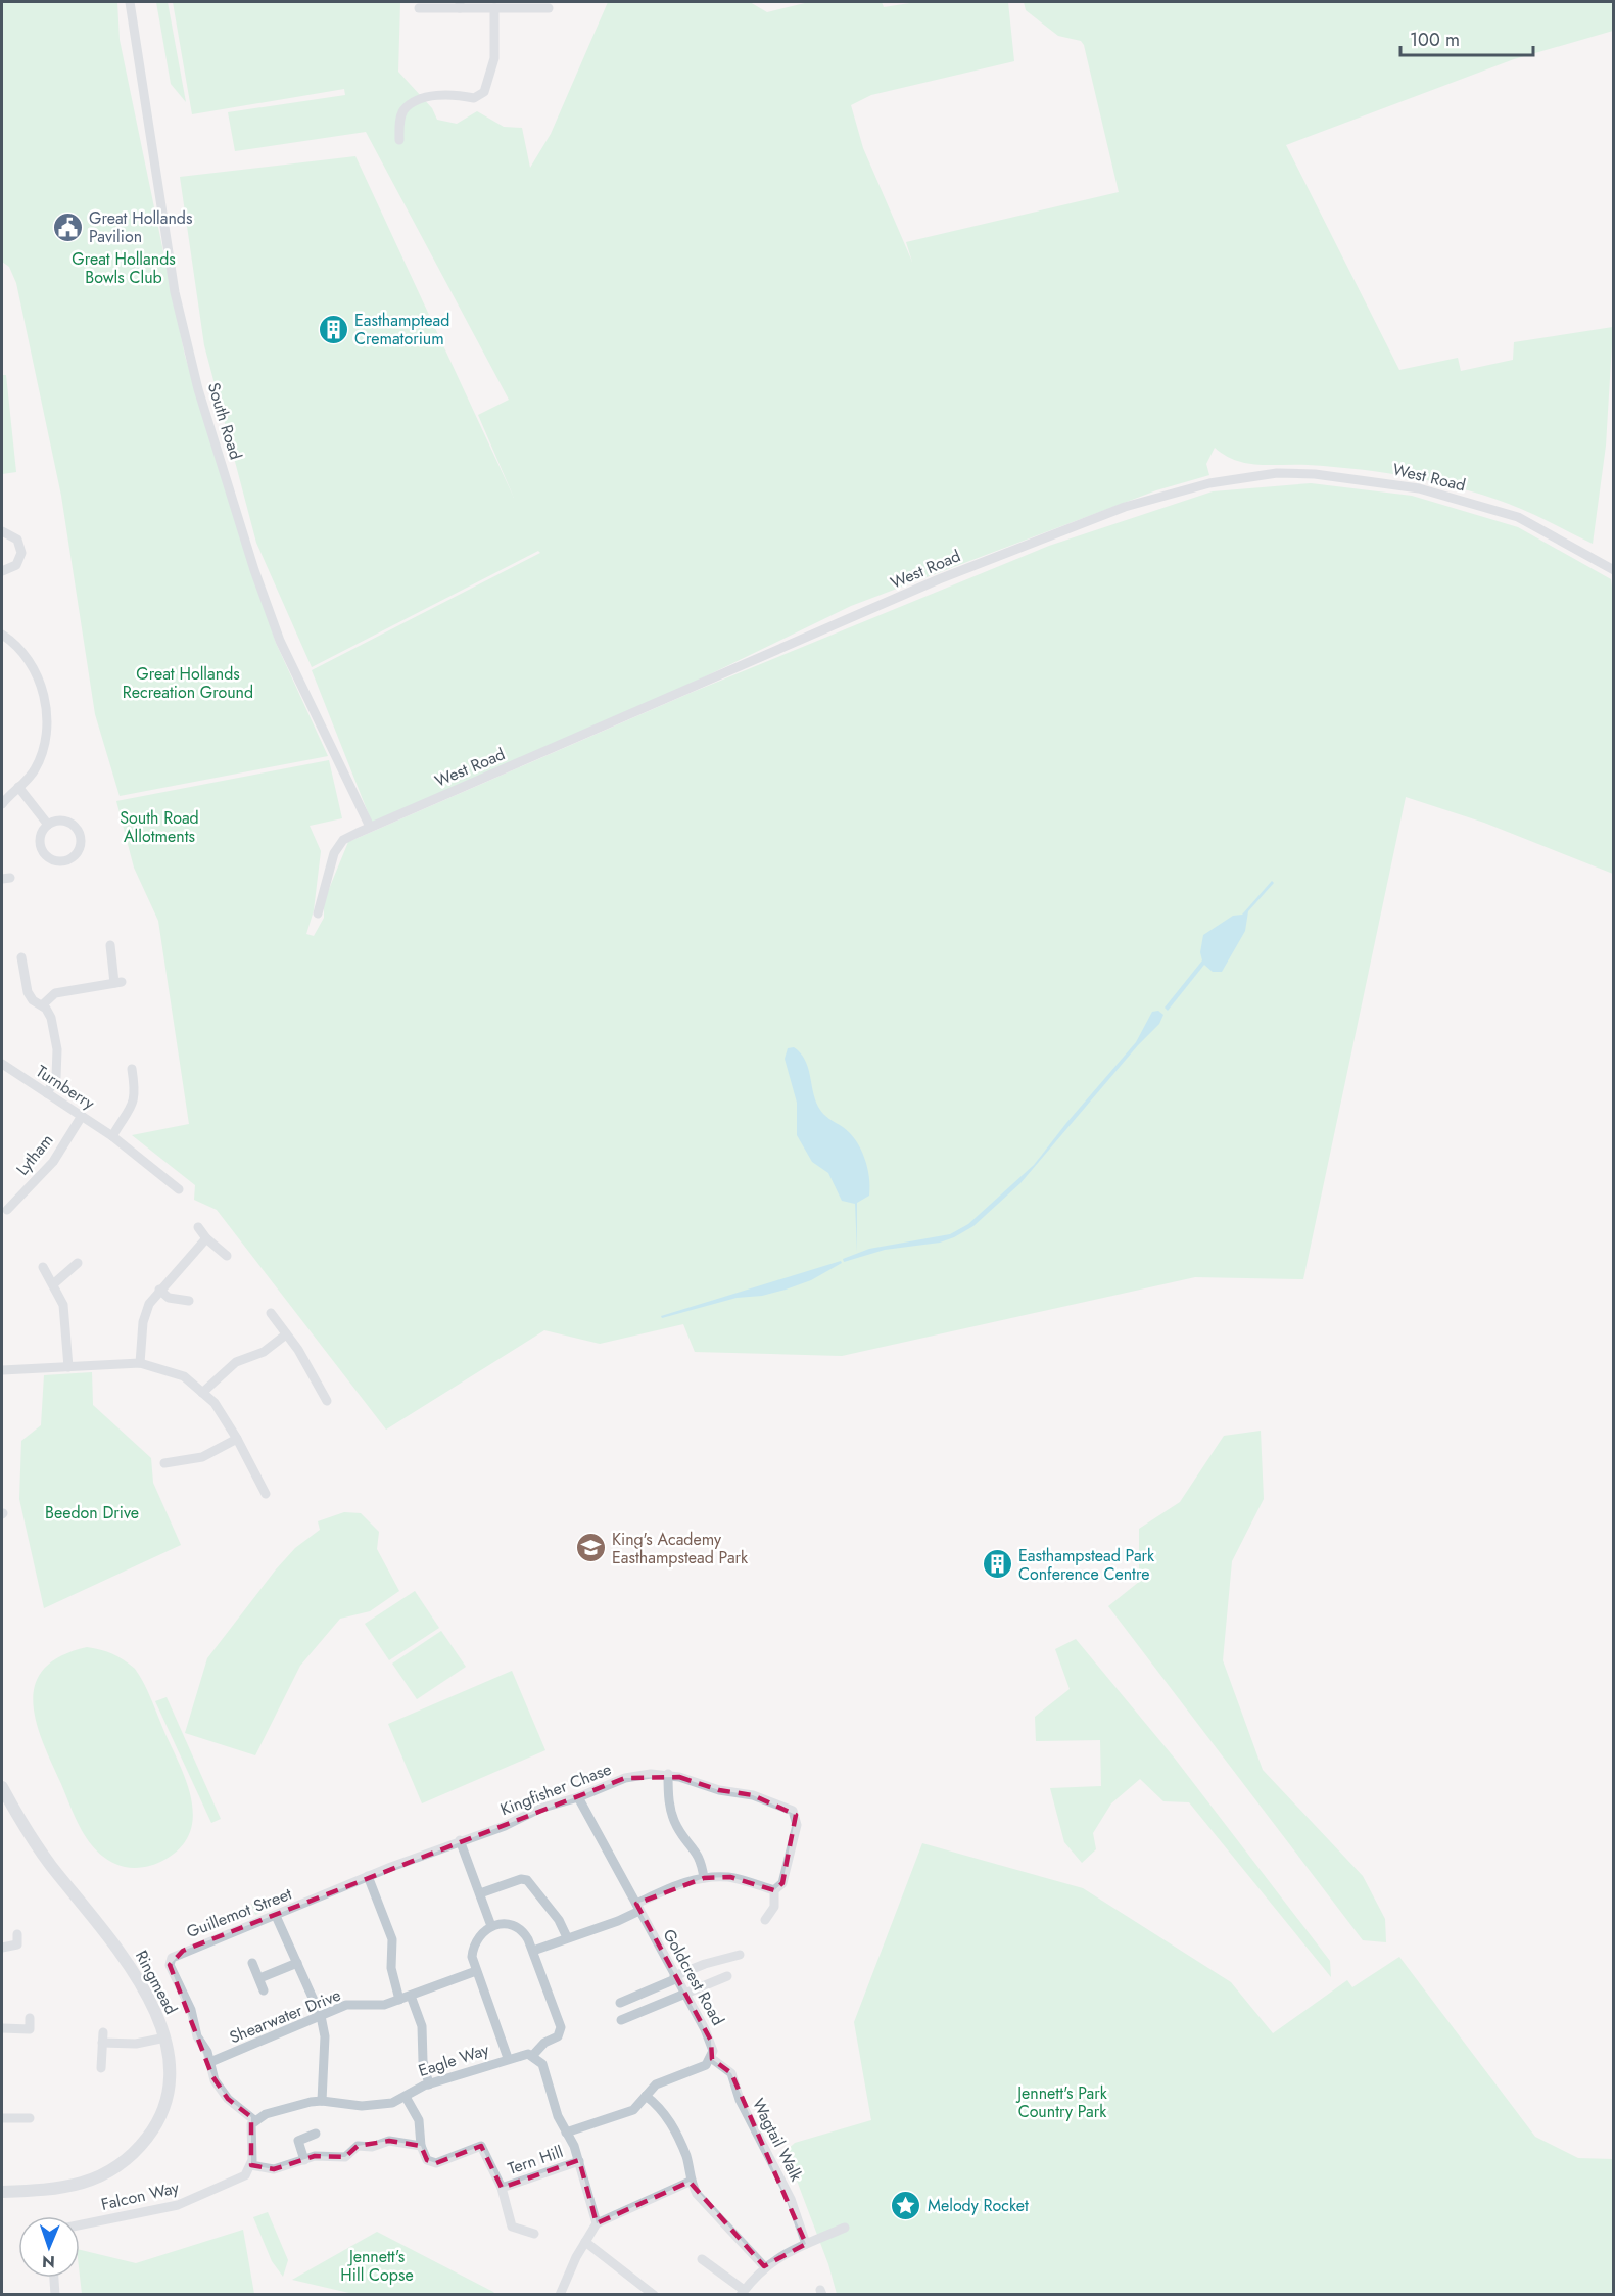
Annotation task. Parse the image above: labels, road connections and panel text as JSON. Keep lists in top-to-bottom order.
{
  "streets": {
    "street": [
      "South Road",
      "West Road",
      "Turnberry",
      "Lytham",
      "Kingfisher Chase",
      "Guillemot Street",
      "Goldcrest Road",
      "Ringmead",
      "Shearwater Drive",
      "Eagle Way",
      "Wagtail Walk",
      "Tern Hill",
      "Falcon Way"
    ]
  },
  "crossings": [
    ["South Road", "West Road"],
    ["Turnberry", "Lytham"],
    ["Kingfisher Chase", "Guillemot Street"],
    ["Kingfisher Chase", "Goldcrest Road"],
    ["Guillemot Street", "Shearwater Drive"],
    ["Guillemot Street", "Eagle Way"],
    ["Goldcrest Road", "Wagtail Walk"]
  ],
  "parks": [
    "Great Hollands Bowls Club",
    "Great Hollands Recreation Ground",
    "South Road Allotments",
    "Beedon Drive",
    "Jennett's Park Country Park",
    "Jennett's Hill Copse"
  ],
  "places": {
    "public building": ["Great Hollands Pavilion"],
    "building": ["Easthamptead Crematorium", "Easthampstead Park Conference Centre"],
    "school or university": ["King's Academy Easthampstead Park"],
    "place": ["Melody Rocket"]
  },
  "scale_bar": "100 m",
  "north": "bottom"
}
